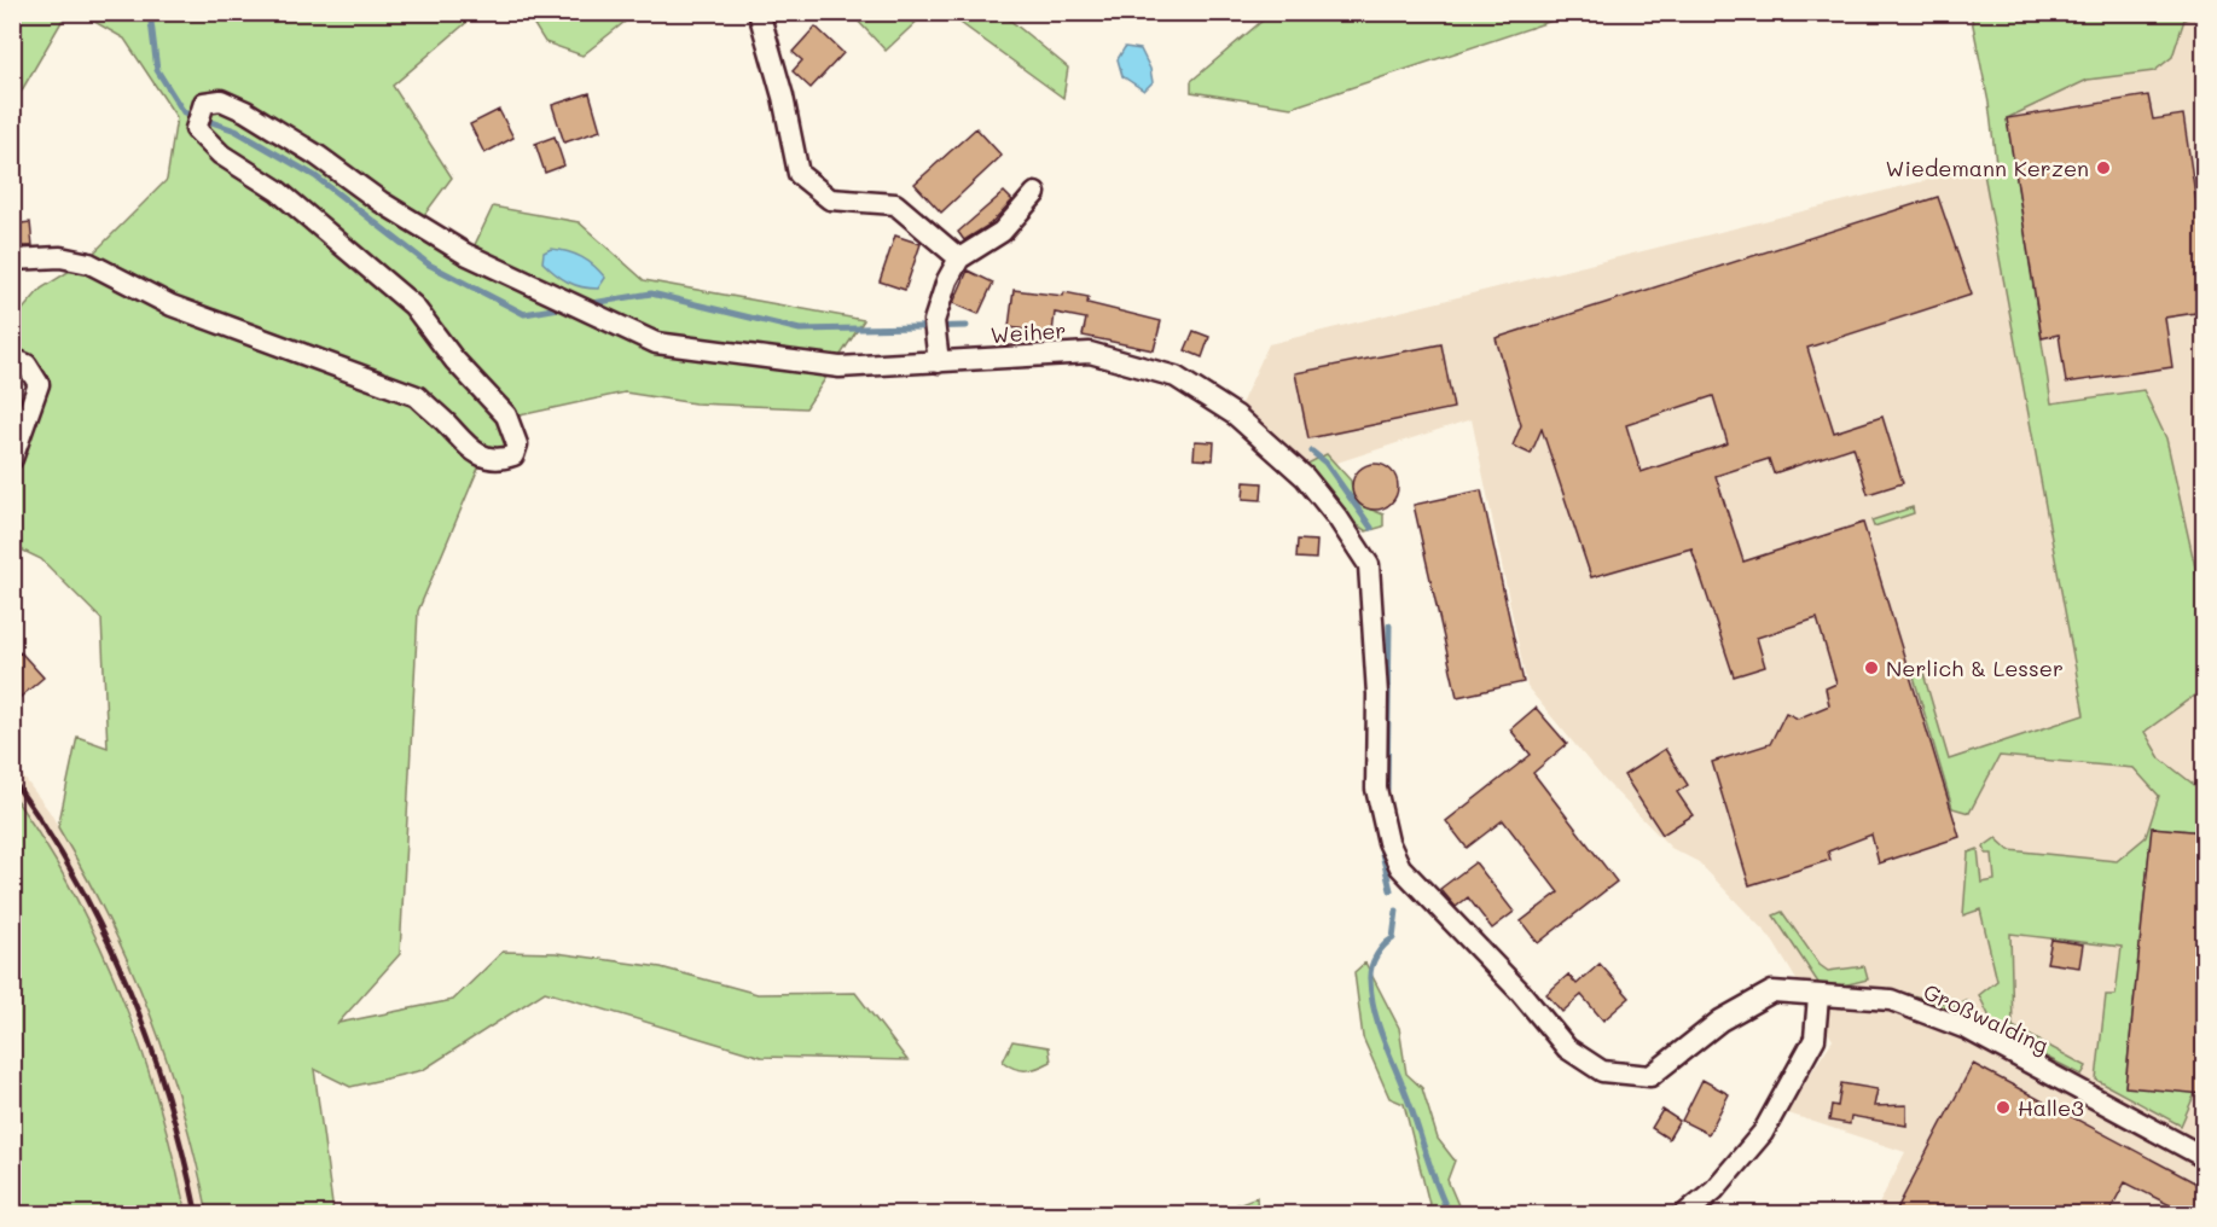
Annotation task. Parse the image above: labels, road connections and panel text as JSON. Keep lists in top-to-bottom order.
{
  "streets": {
    "street": ["Weiher", "Großwalding"]
  },
  "crossings": [
    ["Weiher", "Großwalding"]
  ],
  "places": ["Wiedemann Kerzen", "Nerlich & Lesser", "Halle3"]
}
